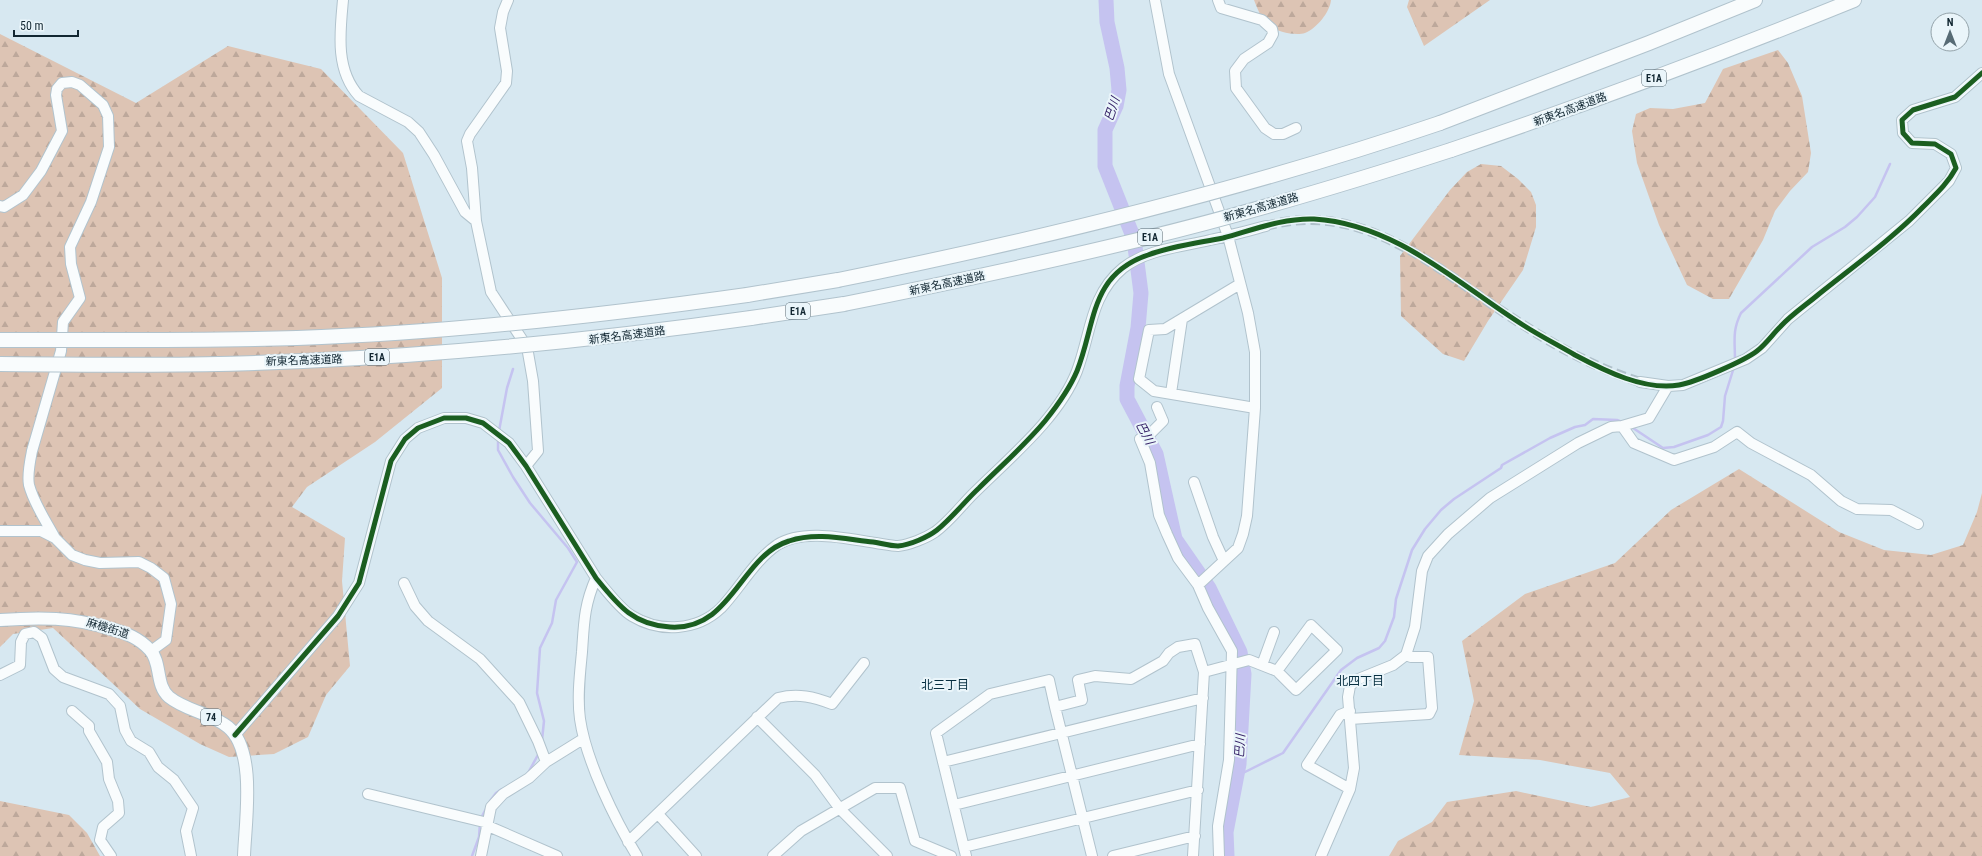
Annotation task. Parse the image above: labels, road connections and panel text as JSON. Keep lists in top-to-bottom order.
{
  "streets": {
    "highway": ["E1A", "新東名高速道路"],
    "main road": ["麻機街道", "74"]
  },
  "districts": ["北四丁目", "北三丁目"],
  "water": ["巴川"],
  "scale_bar": "50 m",
  "north": "top"
}
